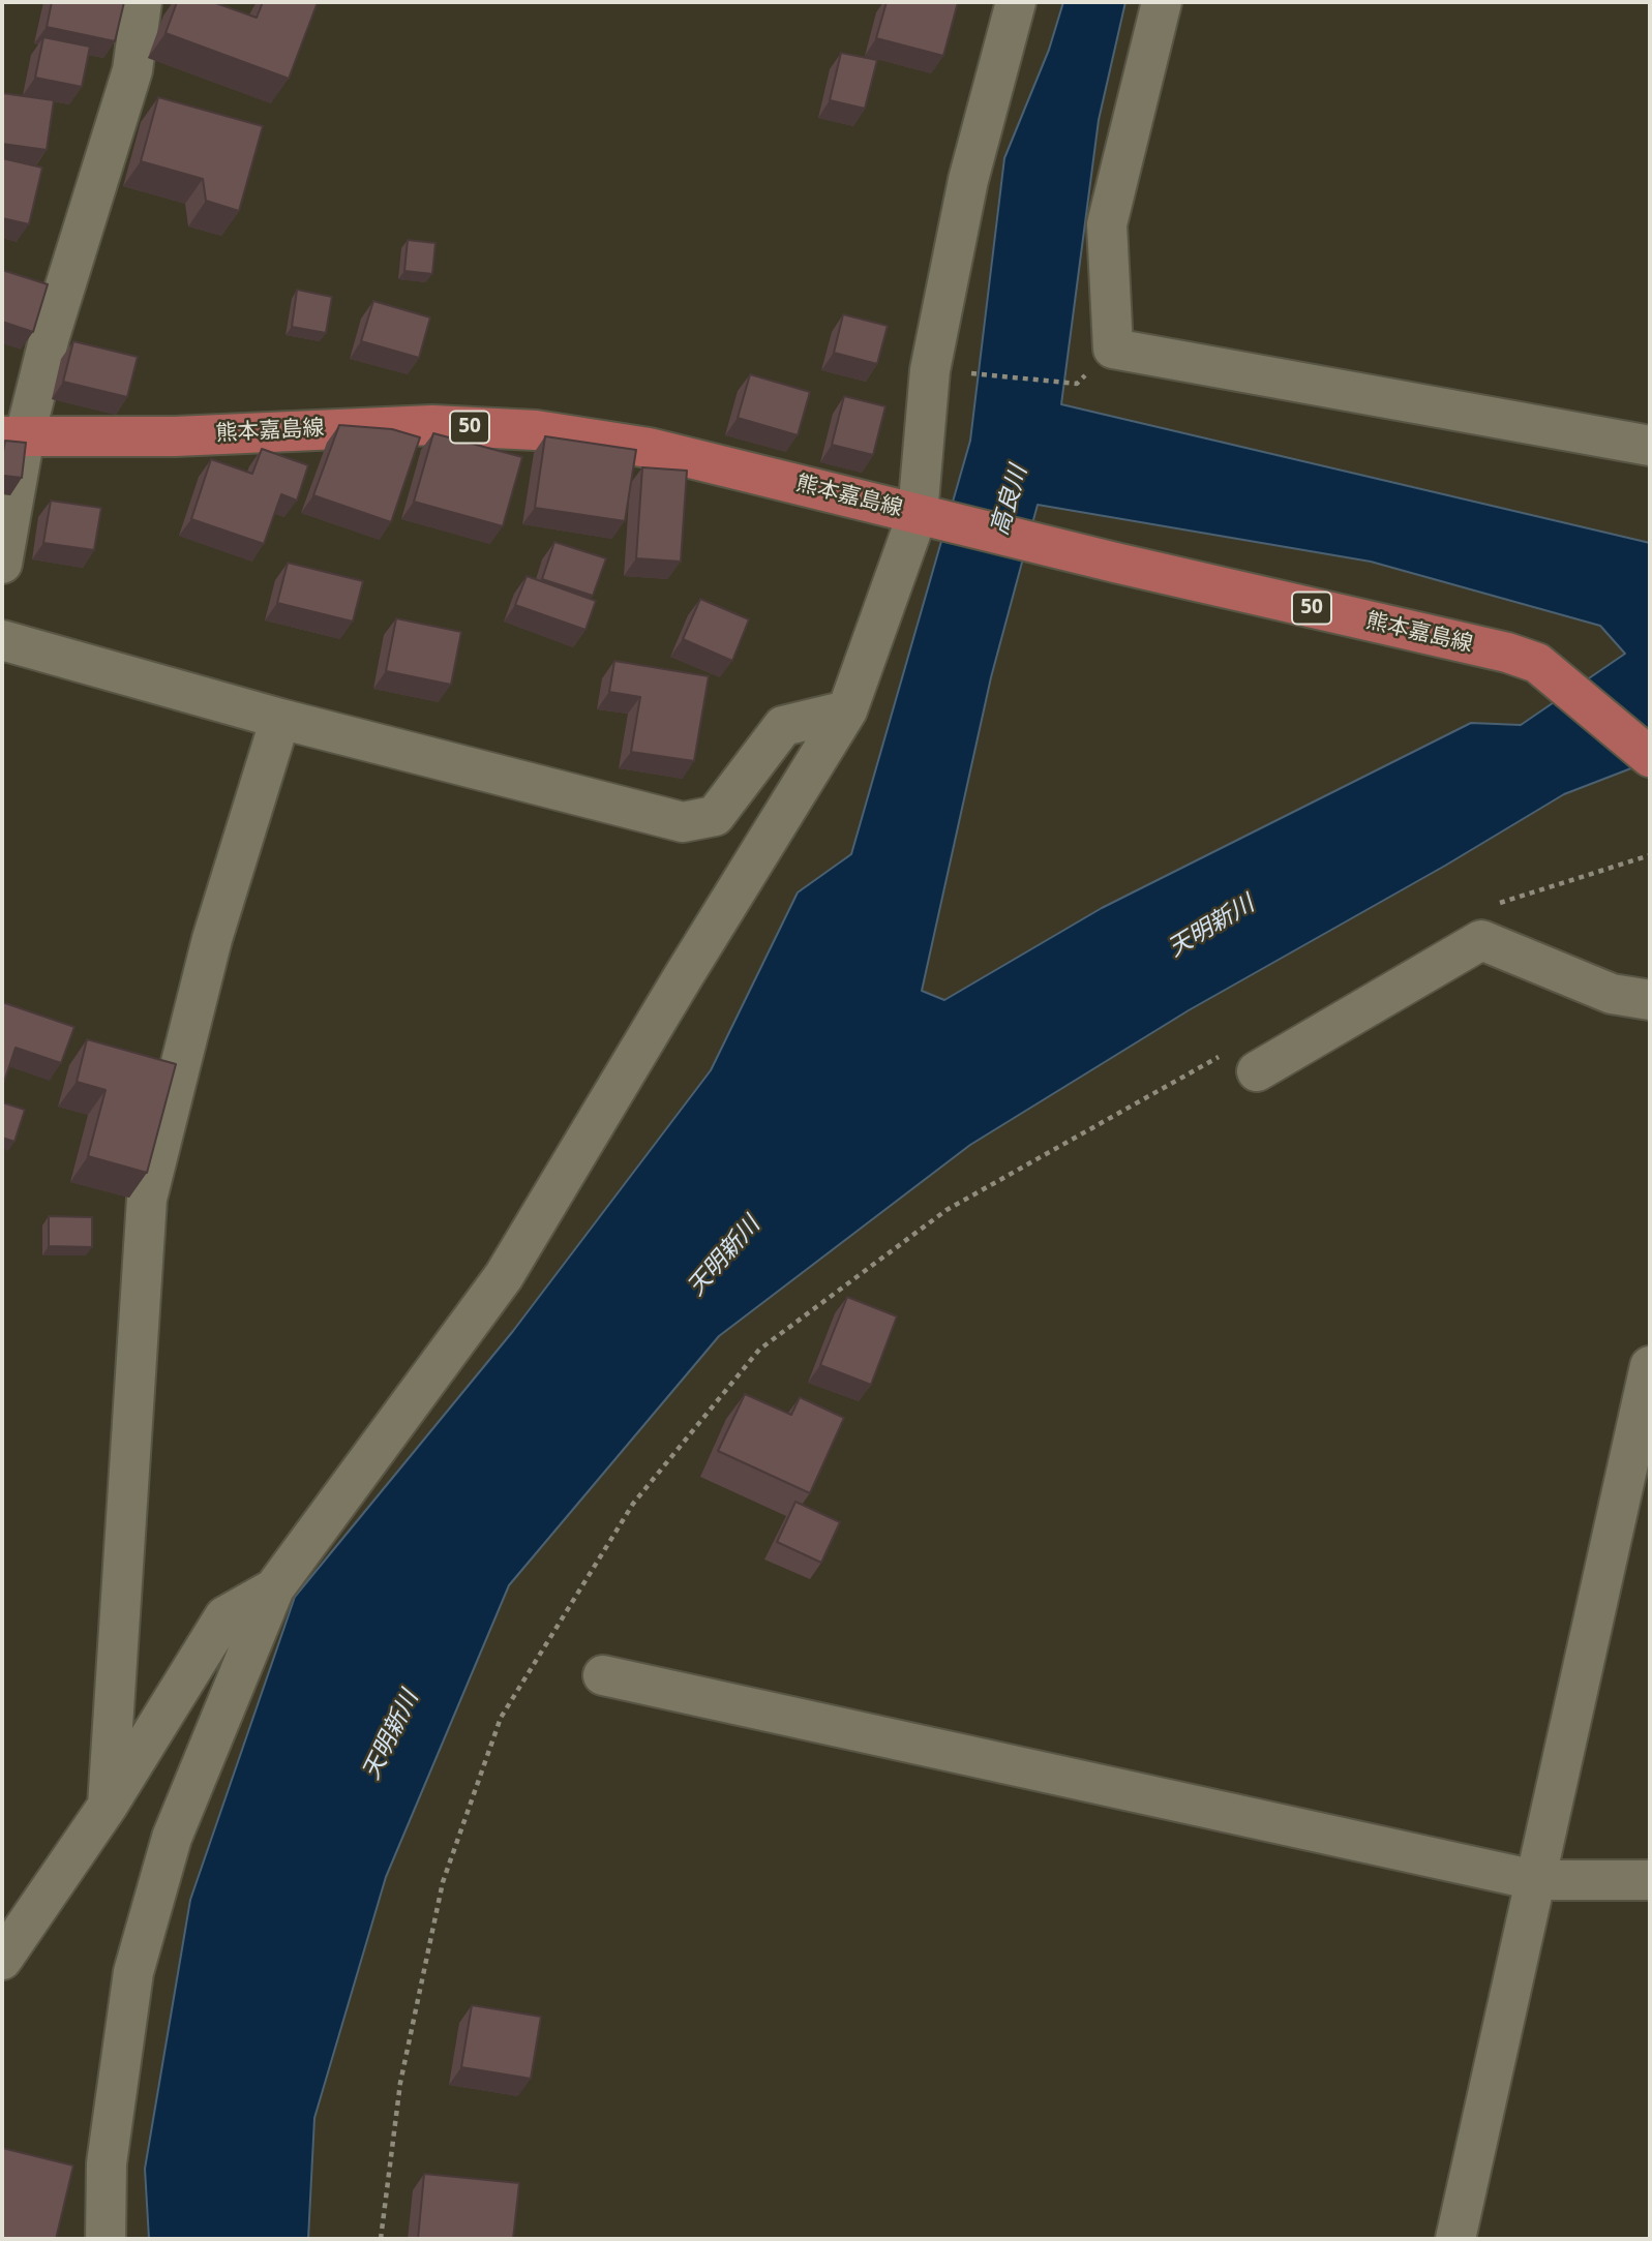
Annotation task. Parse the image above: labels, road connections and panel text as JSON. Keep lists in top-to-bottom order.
{
  "streets": {
    "main road": ["50", "熊本嘉島線"]
  },
  "water": ["高良川", "天明新川"]
}
